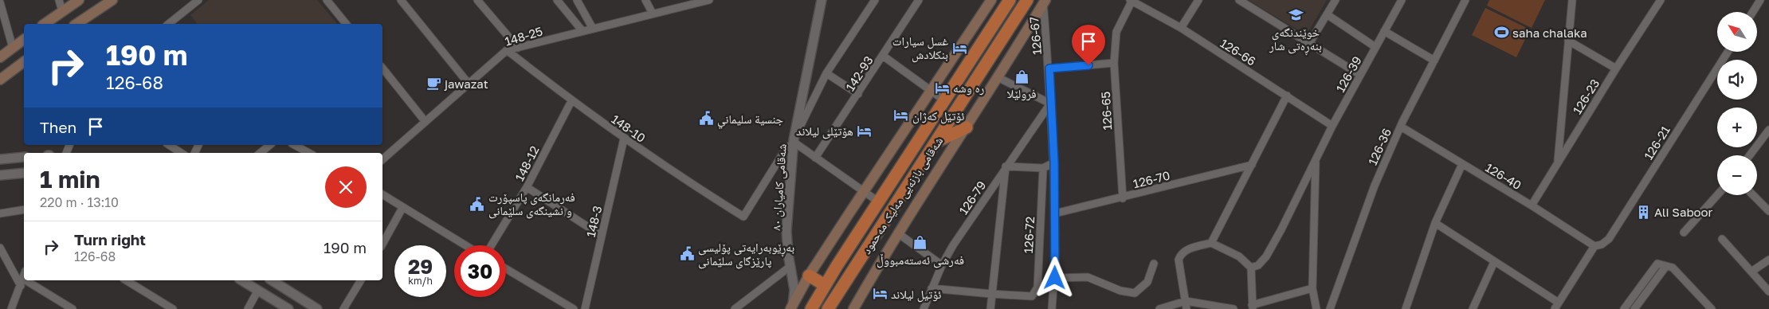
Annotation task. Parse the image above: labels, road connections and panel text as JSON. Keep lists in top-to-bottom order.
{
  "streets": {
    "highway": ["شەقامی بازنەیی مەلیک مەحمود"],
    "street": [
      "148-25",
      "126-67",
      "126-66",
      "142-93",
      "126-39",
      "126-23",
      "126-65",
      "148-10",
      "126-21",
      "126-36",
      "148-12",
      "126-40",
      "126-70",
      "شەقامی کامیاران ٨٠",
      "126-79",
      "148-3",
      "126-72"
    ]
  },
  "crossings": [
    ["148-25", "148-10"],
    ["126-67", "126-70"],
    ["126-67", "126-79"],
    ["126-66", "126-39"],
    ["126-66", "126-65"],
    ["126-23", "126-40"],
    ["126-65", "126-70"],
    ["148-10", "148-12"],
    ["148-10", "شەقامی کامیاران ٨٠"],
    ["148-10", "148-3"],
    ["126-21", "126-40"],
    ["126-36", "126-40"],
    ["126-79", "126-72"]
  ],
  "places": {
    "school or university": ["خوێندنگەی بنەڕەتی شار"],
    "sports": ["saha chalaka"],
    "hotel": [
      "غسل سيارات بنكلادش",
      "ره وشه",
      "ئۆتێل کەژان",
      "هۆتێلی لیلاند",
      "ئۆتیل لیلاند"
    ],
    "shop": ["فرولێلا", "فەرشی ئەستەمبووڵ"],
    "cafe": ["jawazat"],
    "public building": ["جنسية سليماني", "فەرمانگەی پاسپۆرت و نشینگەی سلێمانی", "بەڕێوبەرایەتی پۆلیسی پارێزگای سلێمانی"],
    "building": ["Ali Saboor"]
  },
  "north": "top left",
  "page": {
    "map_buttons": ["+", "−"],
    "turn": ["190 m", "126-68"],
    "then": "Then",
    "heading": ["1 min", "220 m · 13:10"],
    "list": [
      {
        "name": "Turn right",
        "note": "126-68",
        "value": "190 m"
      }
    ],
    "speed": "29 km/h",
    "limit": "30"
  }
}
